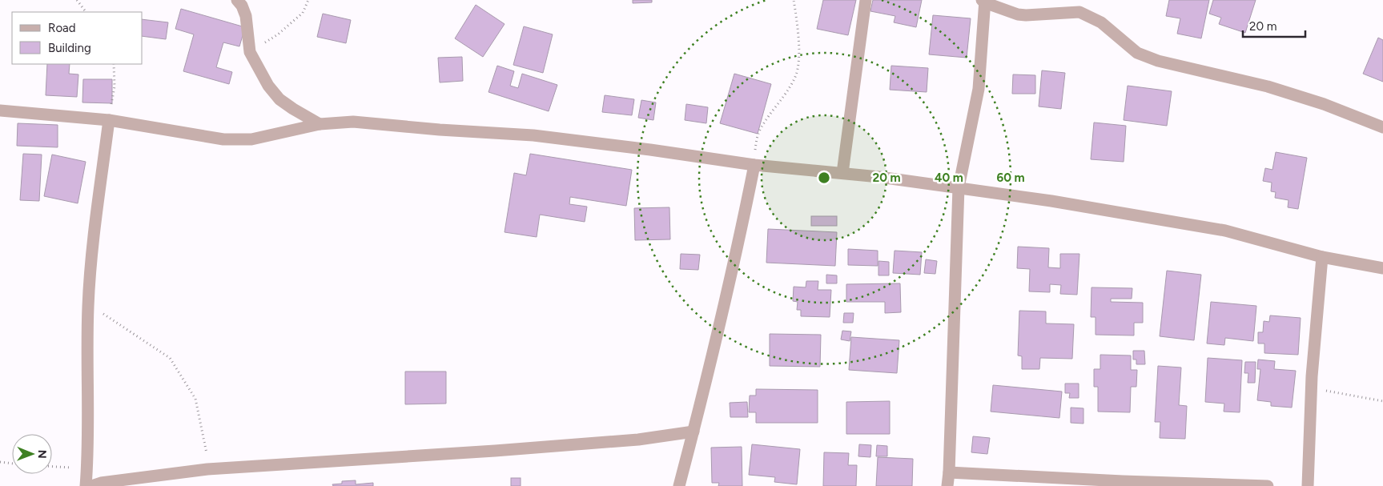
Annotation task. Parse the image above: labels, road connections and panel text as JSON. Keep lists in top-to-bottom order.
{
  "legend": ["Road", "Building"],
  "scale_bar": "20 m",
  "north": "right",
  "rings": ["20 m", "40 m", "60 m"]
}
